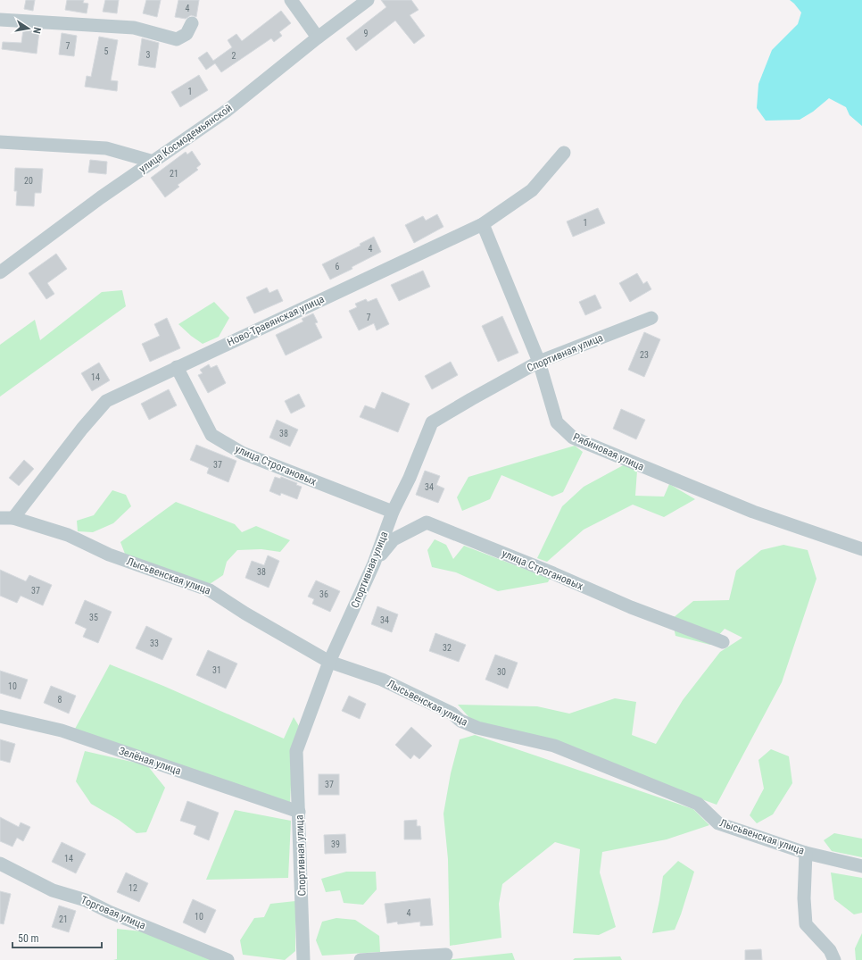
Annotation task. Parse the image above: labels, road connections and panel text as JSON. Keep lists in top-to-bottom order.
{
  "streets": {
    "street": [
      "улица Космодемьянской",
      "Ново-Травянская улица",
      "Спортивная улица",
      "Рябиновая улица",
      "улица Строгановых",
      "Лысьвенская улица",
      "Зелёная улица",
      "Торговая улица"
    ]
  },
  "crossings": [
    ["Ново-Травянская улица", "Рябиновая улица"],
    ["Ново-Травянская улица", "улица Строгановых"],
    ["Ново-Травянская улица", "Лысьвенская улица"],
    ["Спортивная улица", "Рябиновая улица"],
    ["Спортивная улица", "улица Строгановых"],
    ["Спортивная улица", "Лысьвенская улица"],
    ["Спортивная улица", "Зелёная улица"]
  ],
  "house_numbers": [
    "4",
    "9",
    "7",
    "5",
    "3",
    "2",
    "1",
    "21",
    "20",
    "1",
    "4",
    "6",
    "7",
    "23",
    "14",
    "38",
    "37",
    "34",
    "38",
    "37",
    "36",
    "35",
    "34",
    "33",
    "32",
    "31",
    "30",
    "10",
    "8",
    "37",
    "39",
    "14",
    "12",
    "4",
    "10",
    "21"
  ],
  "scale_bar": "50 m",
  "north": "right"
}
